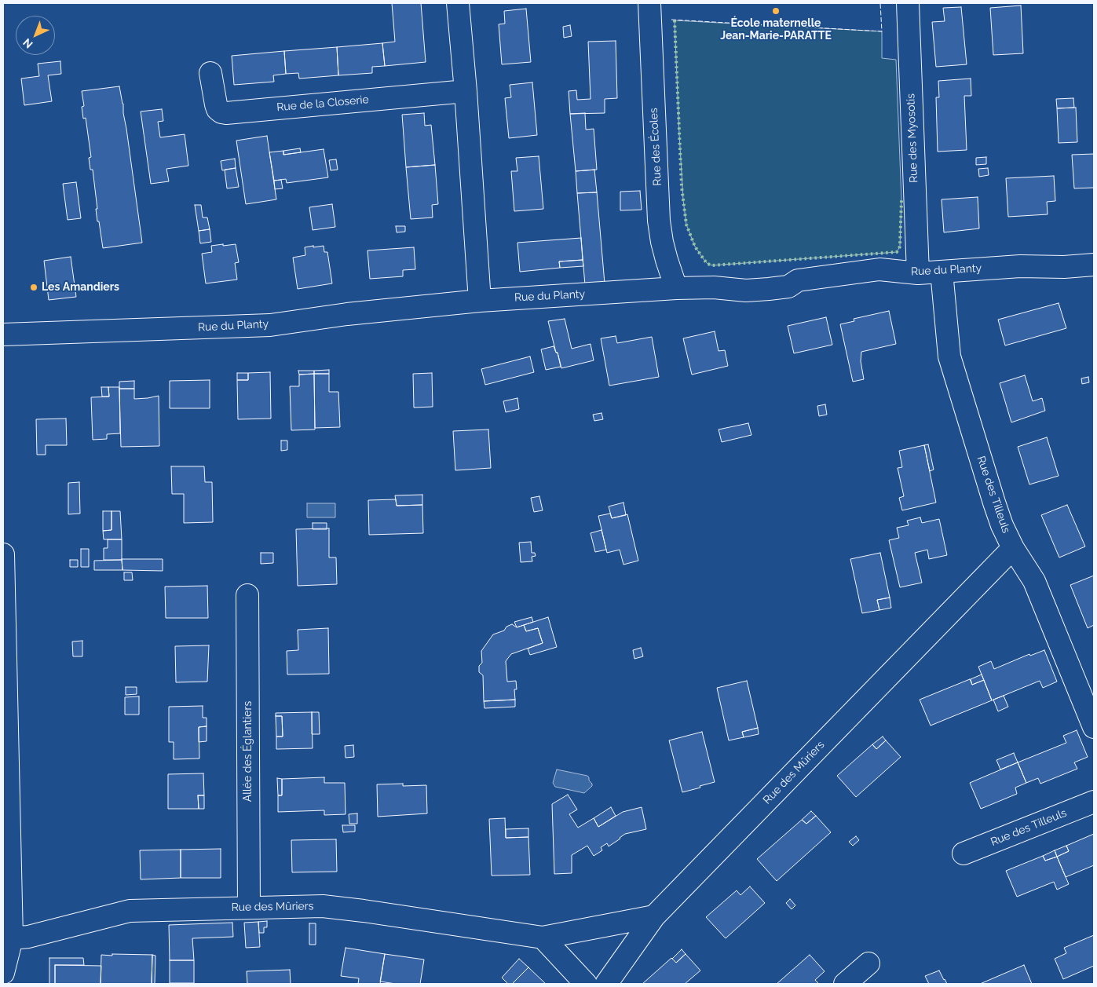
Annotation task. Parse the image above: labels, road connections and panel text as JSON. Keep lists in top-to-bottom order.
{
  "streets": {
    "street": [
      "Rue de la Closerie",
      "Rue des Myosotis",
      "Rue des Écoles",
      "Rue du Planty",
      "Rue des Tilleuls",
      "Allée des Églantiers",
      "Rue des Mûriers"
    ]
  },
  "crossings": [
    ["Rue des Myosotis", "Rue du Planty"],
    ["Rue des Écoles", "Rue du Planty"],
    ["Rue du Planty", "Rue des Tilleuls"],
    ["Rue des Tilleuls", "Rue des Mûriers"],
    ["Allée des Églantiers", "Rue des Mûriers"]
  ],
  "places": ["École maternelle Jean-Marie-PARATTE", "Les Amandiers"],
  "north": "bottom left"
}
